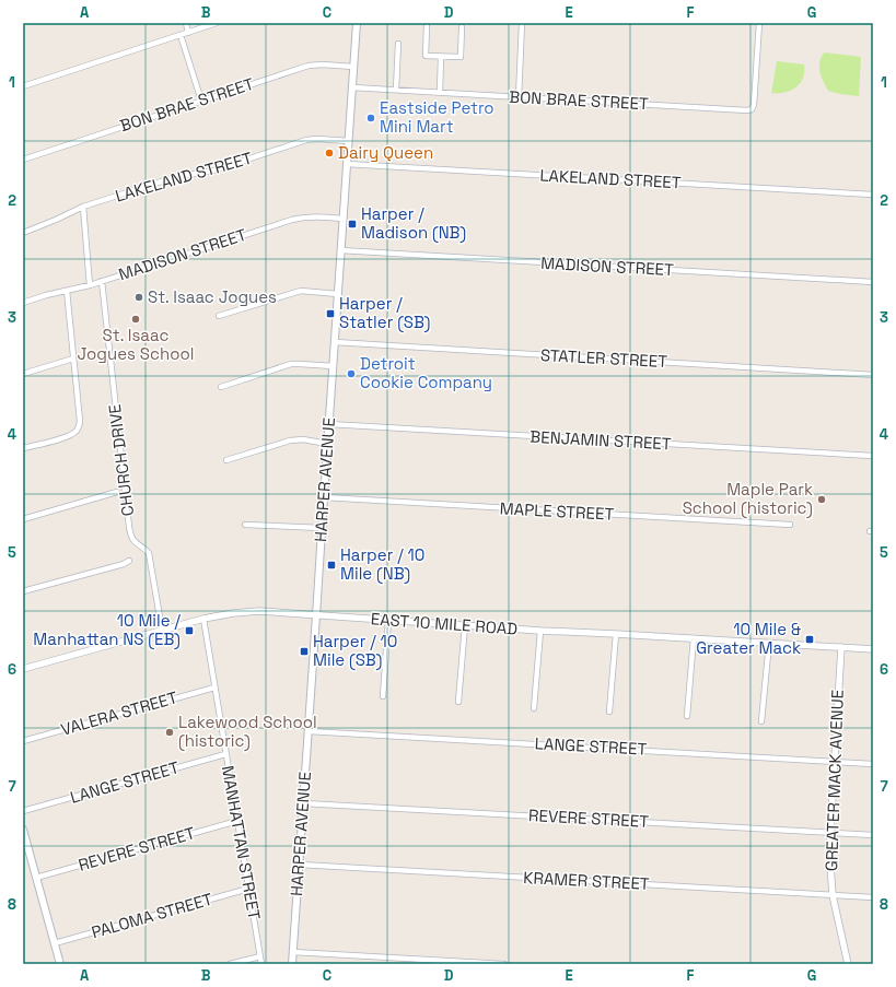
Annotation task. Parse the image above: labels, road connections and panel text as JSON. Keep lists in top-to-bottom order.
{
  "streets": {
    "main road": ["HARPER AVENUE"],
    "street": [
      "BON BRAE STREET",
      "LAKELAND STREET",
      "MADISON STREET",
      "STATLER STREET",
      "BENJAMIN STREET",
      "CHURCH DRIVE",
      "MAPLE STREET",
      "EAST 10 MILE ROAD",
      "VALERA STREET",
      "LANGE STREET",
      "GREATER MACK AVENUE",
      "REVERE STREET",
      "MANHATTAN STREET",
      "KRAMER STREET",
      "PALOMA STREET"
    ]
  },
  "crossings": [
    ["BON BRAE STREET", "HARPER AVENUE"],
    ["LAKELAND STREET", "HARPER AVENUE"],
    ["MADISON STREET", "CHURCH DRIVE"],
    ["MADISON STREET", "HARPER AVENUE"],
    ["STATLER STREET", "HARPER AVENUE"],
    ["BENJAMIN STREET", "HARPER AVENUE"],
    ["CHURCH DRIVE", "EAST 10 MILE ROAD"],
    ["HARPER AVENUE", "MAPLE STREET"],
    ["HARPER AVENUE", "EAST 10 MILE ROAD"],
    ["HARPER AVENUE", "LANGE STREET"],
    ["HARPER AVENUE", "REVERE STREET"],
    ["HARPER AVENUE", "KRAMER STREET"],
    ["EAST 10 MILE ROAD", "GREATER MACK AVENUE"],
    ["EAST 10 MILE ROAD", "MANHATTAN STREET"],
    ["VALERA STREET", "MANHATTAN STREET"],
    ["LANGE STREET", "GREATER MACK AVENUE"],
    ["LANGE STREET", "MANHATTAN STREET"],
    ["GREATER MACK AVENUE", "REVERE STREET"],
    ["GREATER MACK AVENUE", "KRAMER STREET"],
    ["REVERE STREET", "MANHATTAN STREET"],
    ["MANHATTAN STREET", "PALOMA STREET"]
  ],
  "places": {
    "other": [
      "Eastside Petro Mini Mart",
      "Dairy Queen",
      "St. Isaac Jogues",
      "St. Isaac Jogues School",
      "Detroit Cookie Company",
      "Maple Park School (historic)",
      "Lakewood School (historic)"
    ],
    "transit": [
      "Harper / Madison (NB)",
      "Harper / Statler (SB)",
      "Harper / 10 Mile (NB)",
      "10 Mile / Manhattan NS (EB)",
      "10 Mile & Greater Mack",
      "Harper / 10 Mile (SB)"
    ]
  },
  "grid": {
    "columns": [
      "A",
      "B",
      "C",
      "D",
      "E",
      "F",
      "G"
    ],
    "rows": [
      "1",
      "2",
      "3",
      "4",
      "5",
      "6",
      "7",
      "8"
    ]
  }
}
